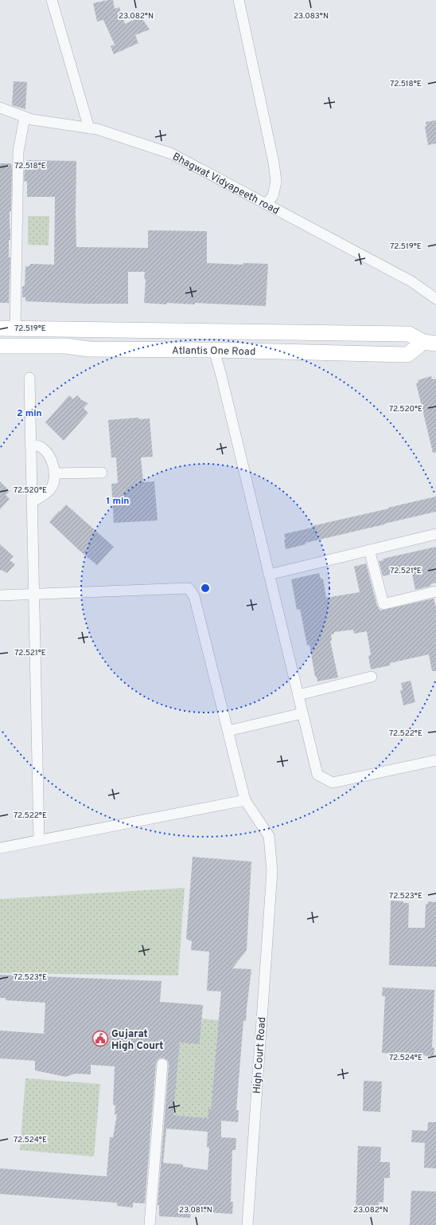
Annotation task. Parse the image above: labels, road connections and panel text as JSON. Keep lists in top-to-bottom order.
{
  "streets": {
    "street": ["Bhagwat Vidyapeeth road", "Atlantis One Road", "High Court Road"]
  },
  "places": {
    "public building": ["Gujarat High Court"]
  },
  "coordinates": [
    "23.082°N",
    "23.083°N",
    "72.518°E",
    "72.519°E",
    "72.520°E",
    "72.521°E",
    "72.522°E",
    "72.523°E",
    "72.524°E",
    "23.081°N"
  ],
  "rings": ["2 min", "1 min"]
}
